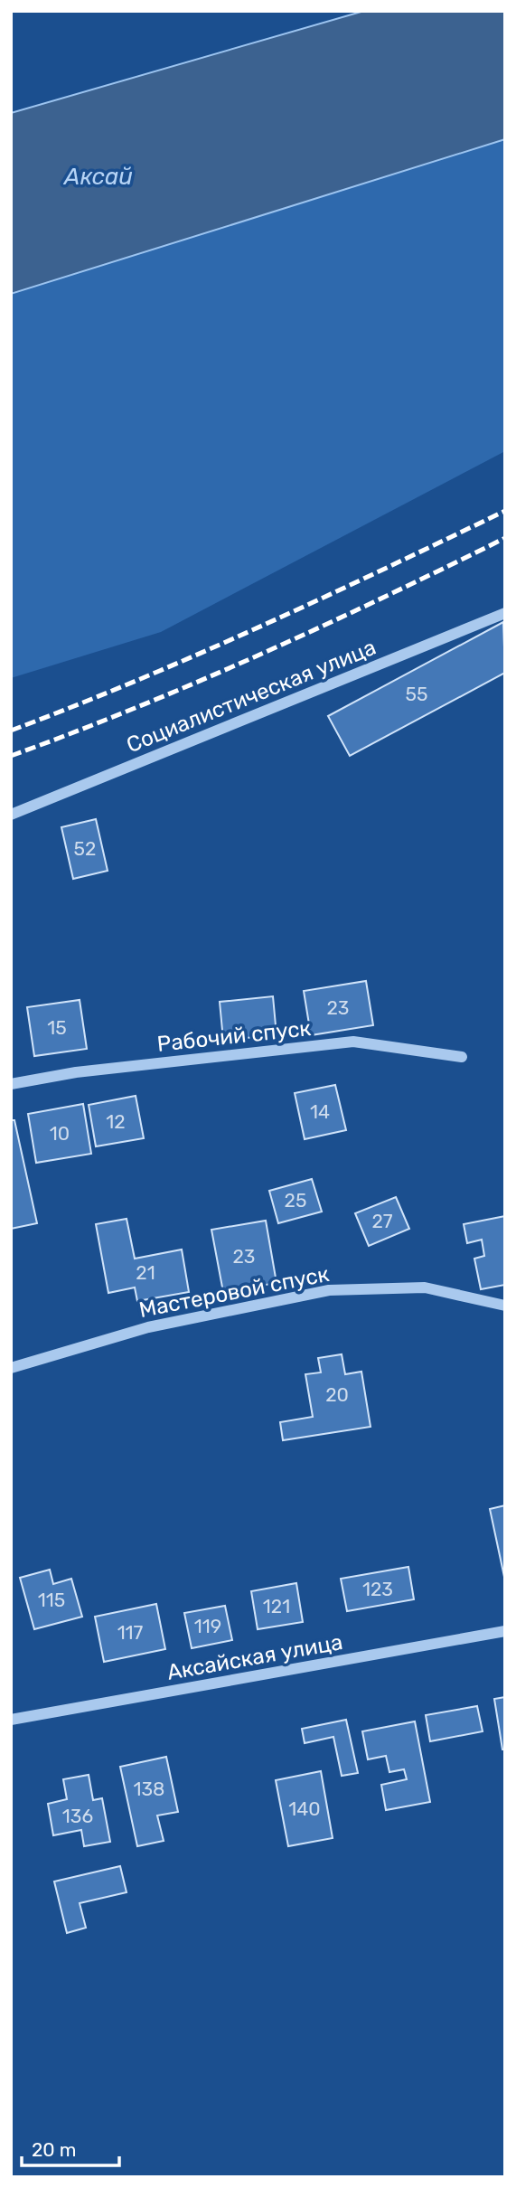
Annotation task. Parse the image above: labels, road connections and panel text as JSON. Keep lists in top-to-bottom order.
{
  "streets": {
    "street": [
      "Социалистическая улица",
      "Рабочий спуск",
      "Мастеровой спуск",
      "Аксайская улица"
    ]
  },
  "water": ["Аксай"],
  "house_numbers": [
    "55",
    "52",
    "23",
    "15",
    "14",
    "12",
    "10",
    "25",
    "27",
    "23",
    "21",
    "20",
    "123",
    "115",
    "121",
    "119",
    "117",
    "138",
    "140",
    "136"
  ],
  "scale_bar": "20 m"
}
